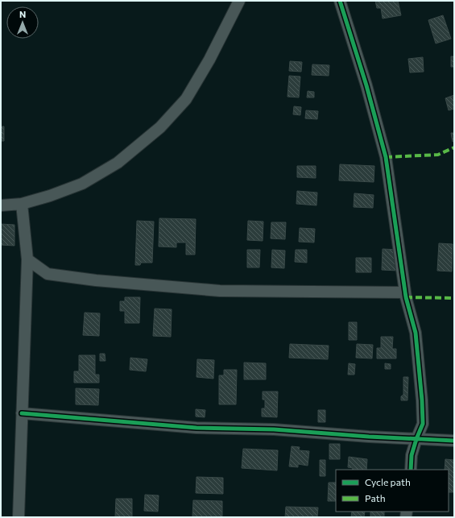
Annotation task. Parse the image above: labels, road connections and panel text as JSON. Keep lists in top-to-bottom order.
{
  "legend": ["Cycle path", "Path"],
  "north": "top"
}
